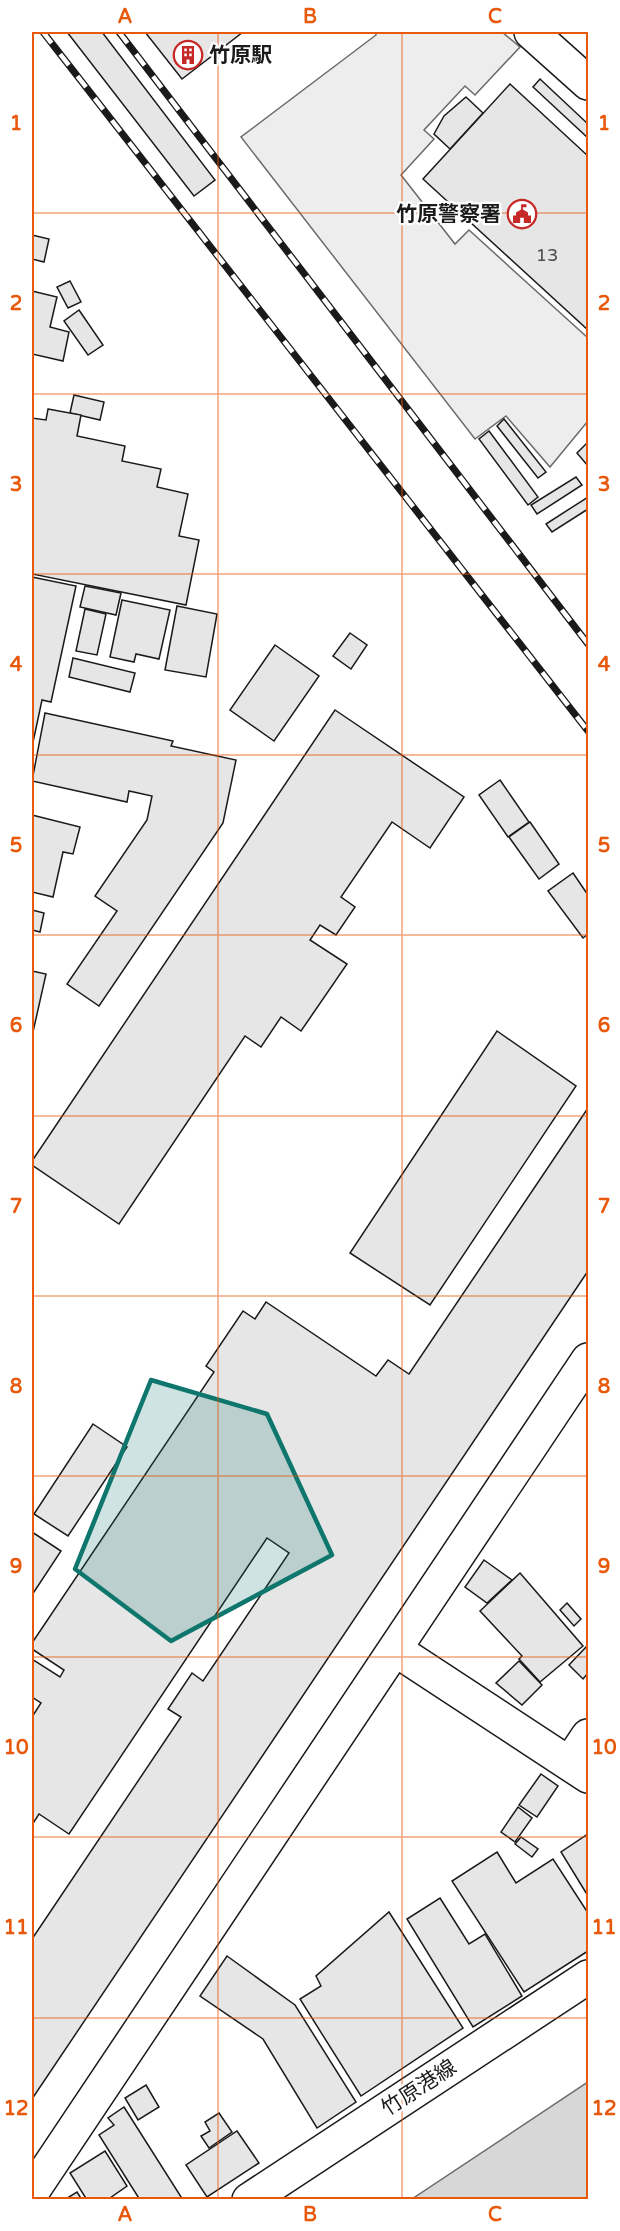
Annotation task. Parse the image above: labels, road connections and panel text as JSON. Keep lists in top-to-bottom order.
{
  "streets": {
    "street": ["竹原港線"]
  },
  "places": {
    "building": ["竹原駅"],
    "public building": ["竹原警察署"]
  },
  "house_numbers": ["13"],
  "grid": {
    "columns": ["A", "B", "C"],
    "rows": [
      "1",
      "2",
      "3",
      "4",
      "5",
      "6",
      "7",
      "8",
      "9",
      "10",
      "11",
      "12"
    ]
  }
}
